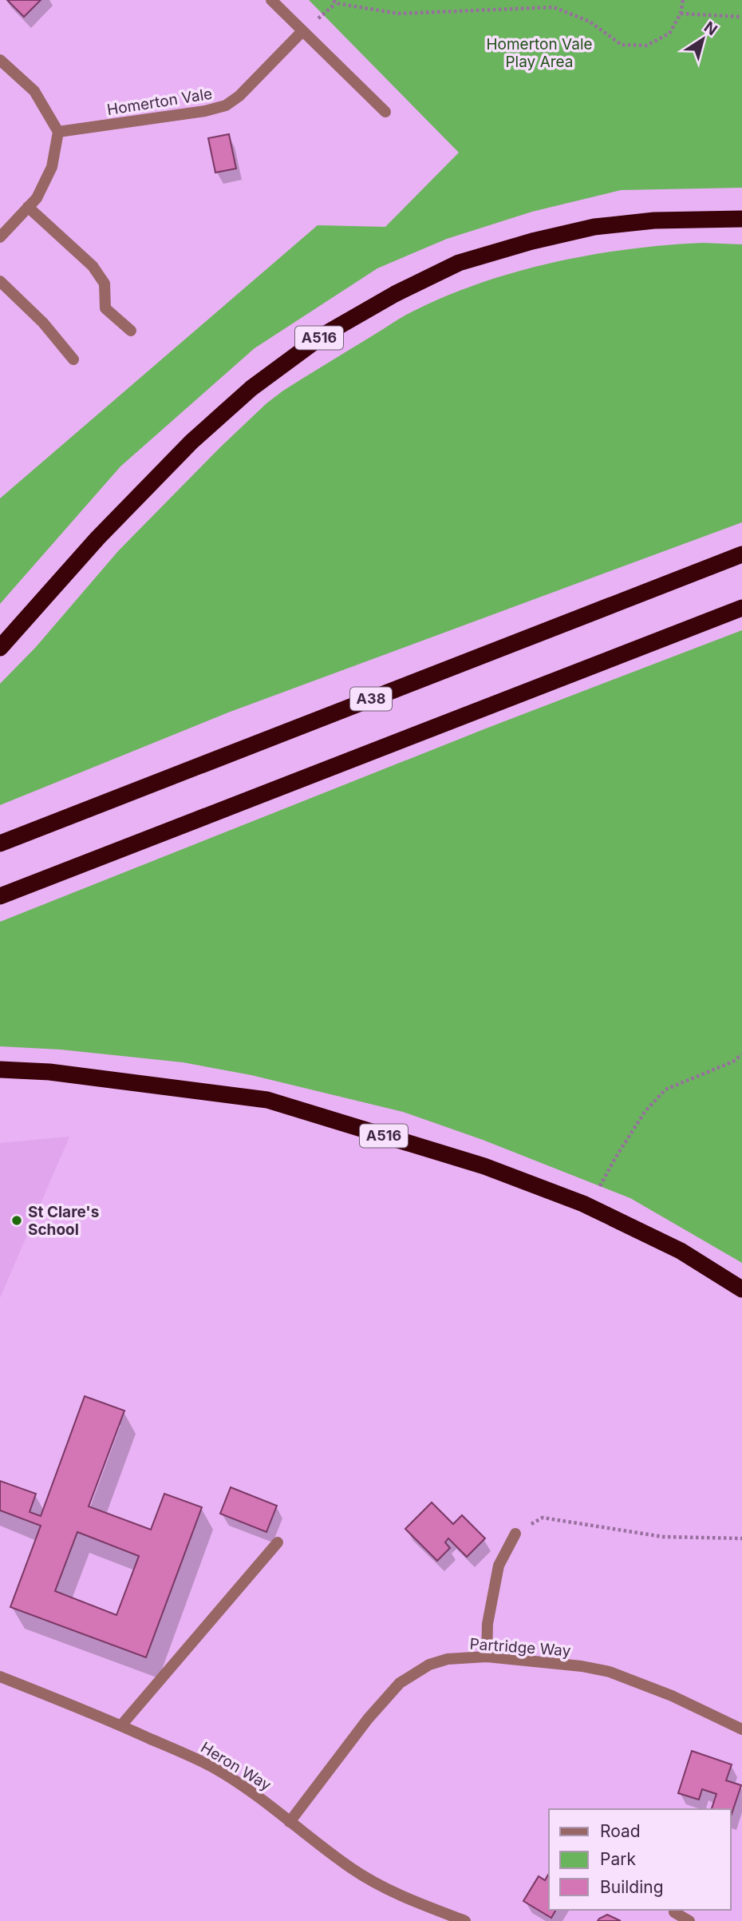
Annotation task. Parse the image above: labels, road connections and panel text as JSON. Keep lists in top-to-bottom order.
{
  "streets": {
    "highway": ["A516", "A38"],
    "street": ["Homerton Vale", "Partridge Way", "Heron Way"]
  },
  "crossings": [
    ["Partridge Way", "Heron Way"]
  ],
  "parks": ["Homerton Vale Play Area"],
  "places": ["St Clare's School"],
  "legend": ["Road", "Park", "Building"],
  "north": "top right"
}
